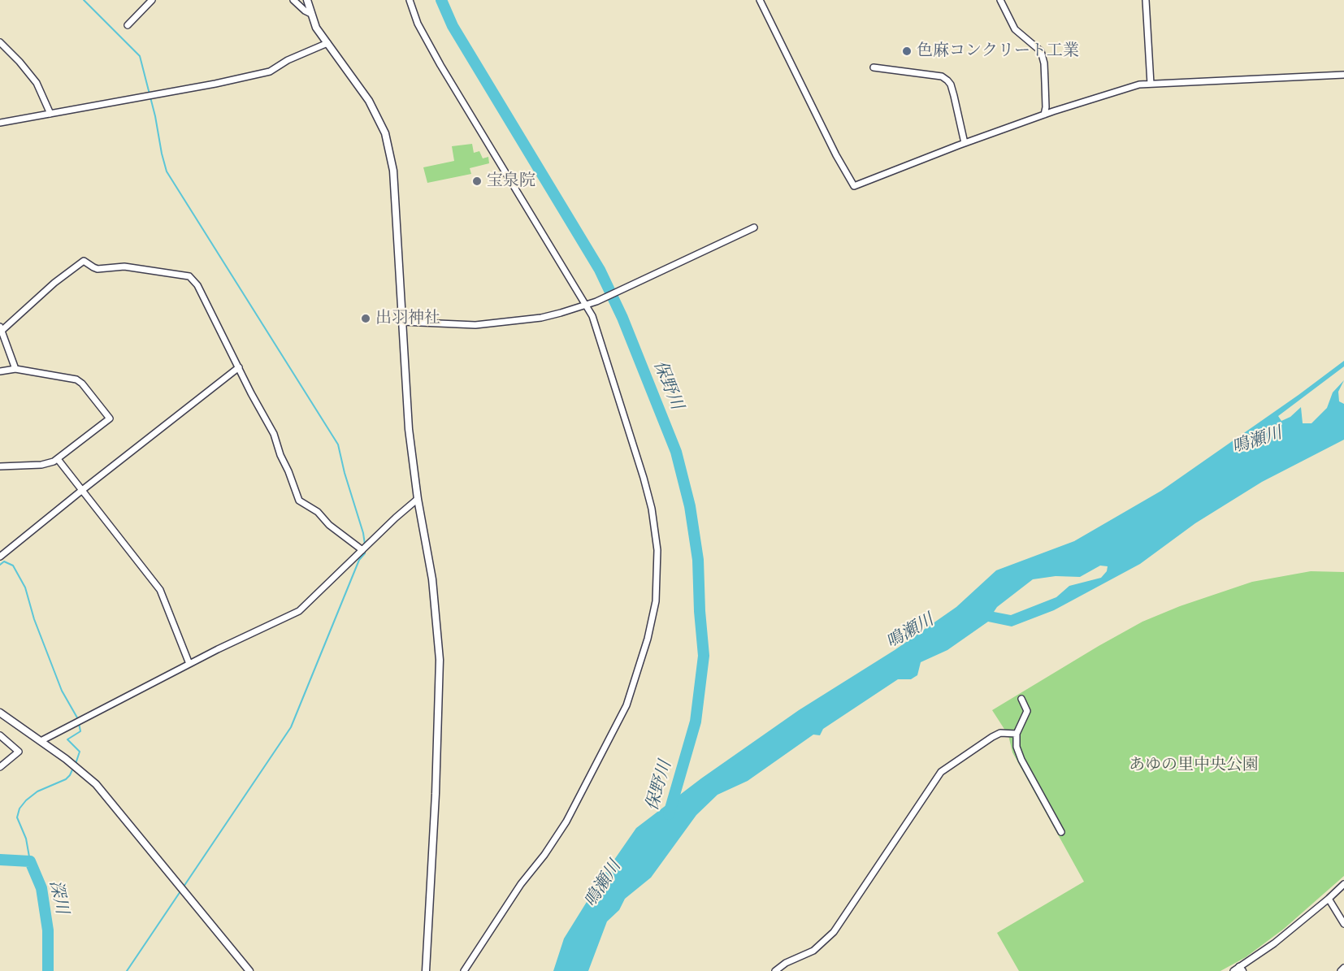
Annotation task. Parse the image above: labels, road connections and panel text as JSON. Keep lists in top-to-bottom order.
{
  "water": ["保野川", "鳴瀬川", "深川"],
  "parks": ["あゆの里中央公園"],
  "places": ["色麻コンクリート工業", "宝泉院", "出羽神社"]
}
